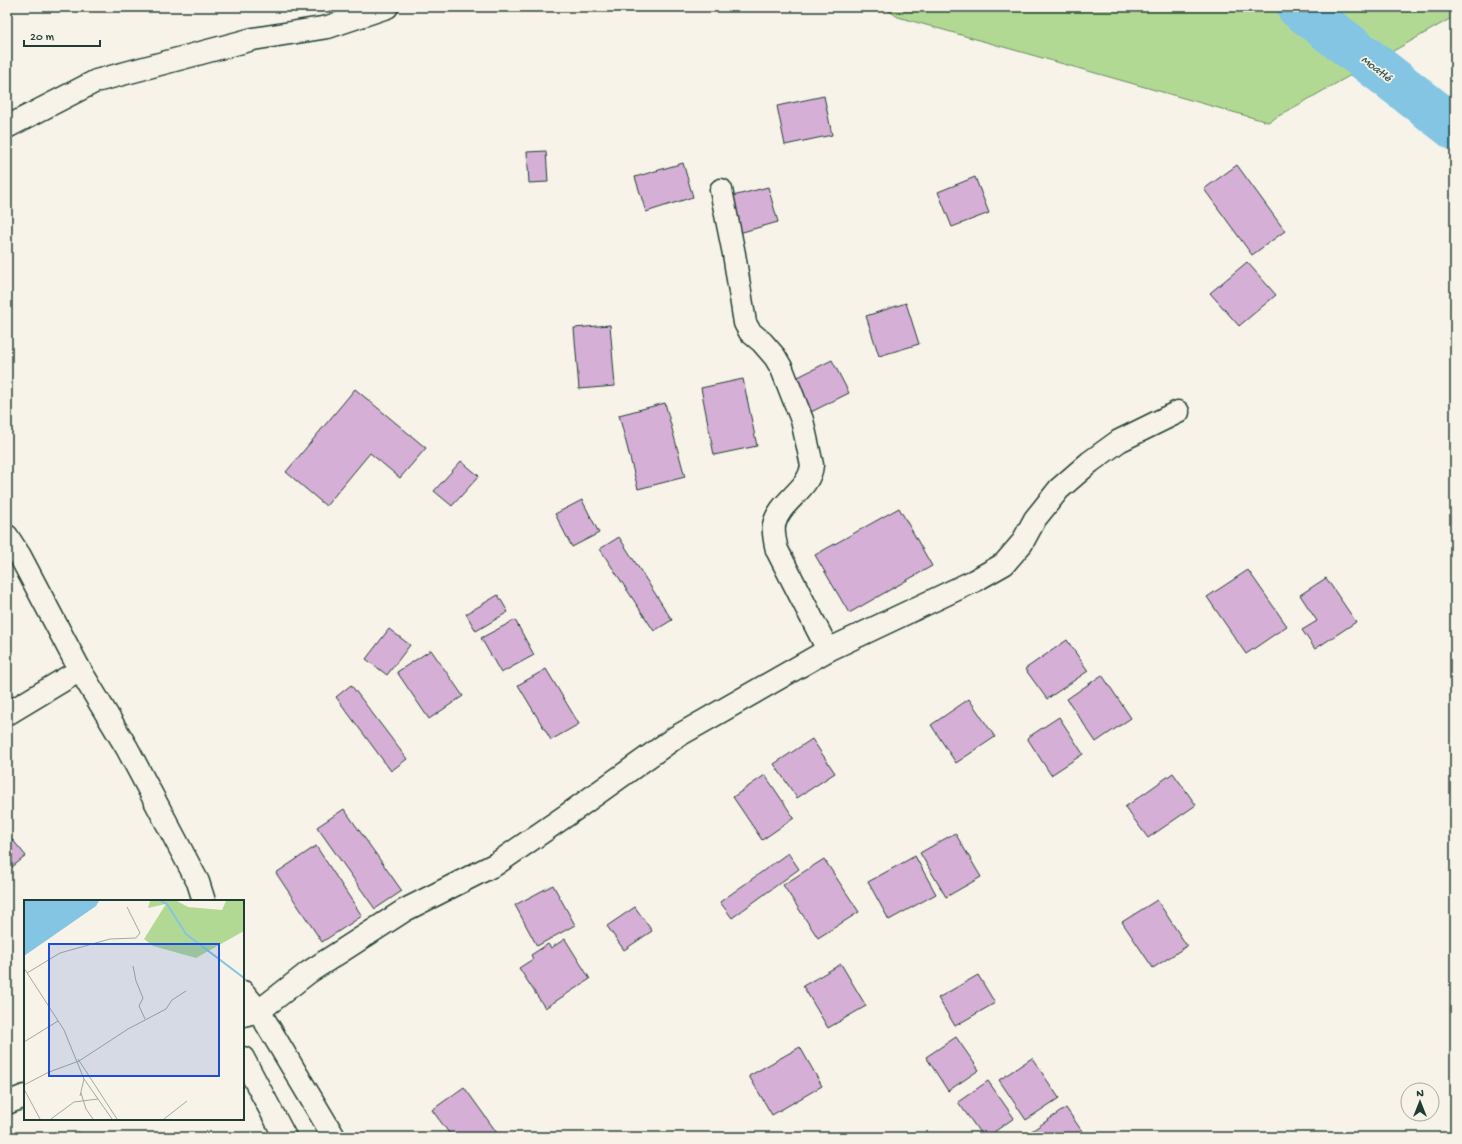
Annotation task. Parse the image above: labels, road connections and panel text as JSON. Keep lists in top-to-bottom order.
{
  "water": ["Moatlé"],
  "scale_bar": "20 m",
  "north": "top"
}
